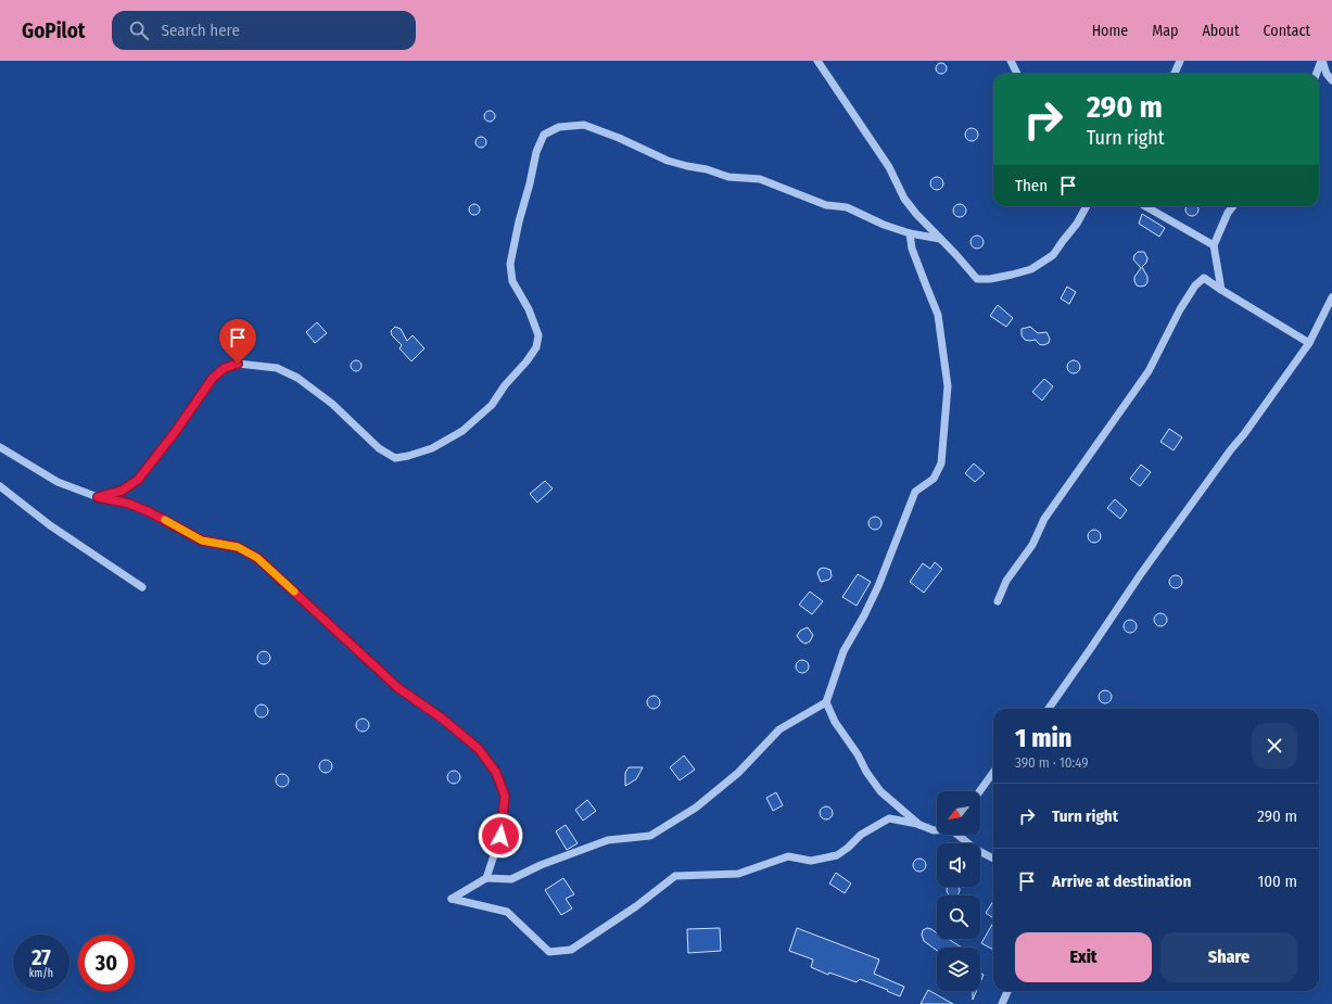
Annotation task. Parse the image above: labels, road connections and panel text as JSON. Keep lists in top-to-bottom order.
{
  "north": "bottom left",
  "page": {
    "header": "GoPilot",
    "search": "Search here",
    "nav": [
      "Home",
      "Map",
      "About",
      "Contact"
    ],
    "turn": ["290 m", "Turn right"],
    "then": "Then",
    "heading": ["1 min", "390 m · 10:49"],
    "list": [
      {
        "name": "Turn right",
        "value": "290 m"
      },
      {
        "name": "Arrive at destination",
        "value": "100 m"
      }
    ],
    "buttons": ["Exit", "Share"],
    "speed": "27 km/h",
    "limit": "30"
  }
}
